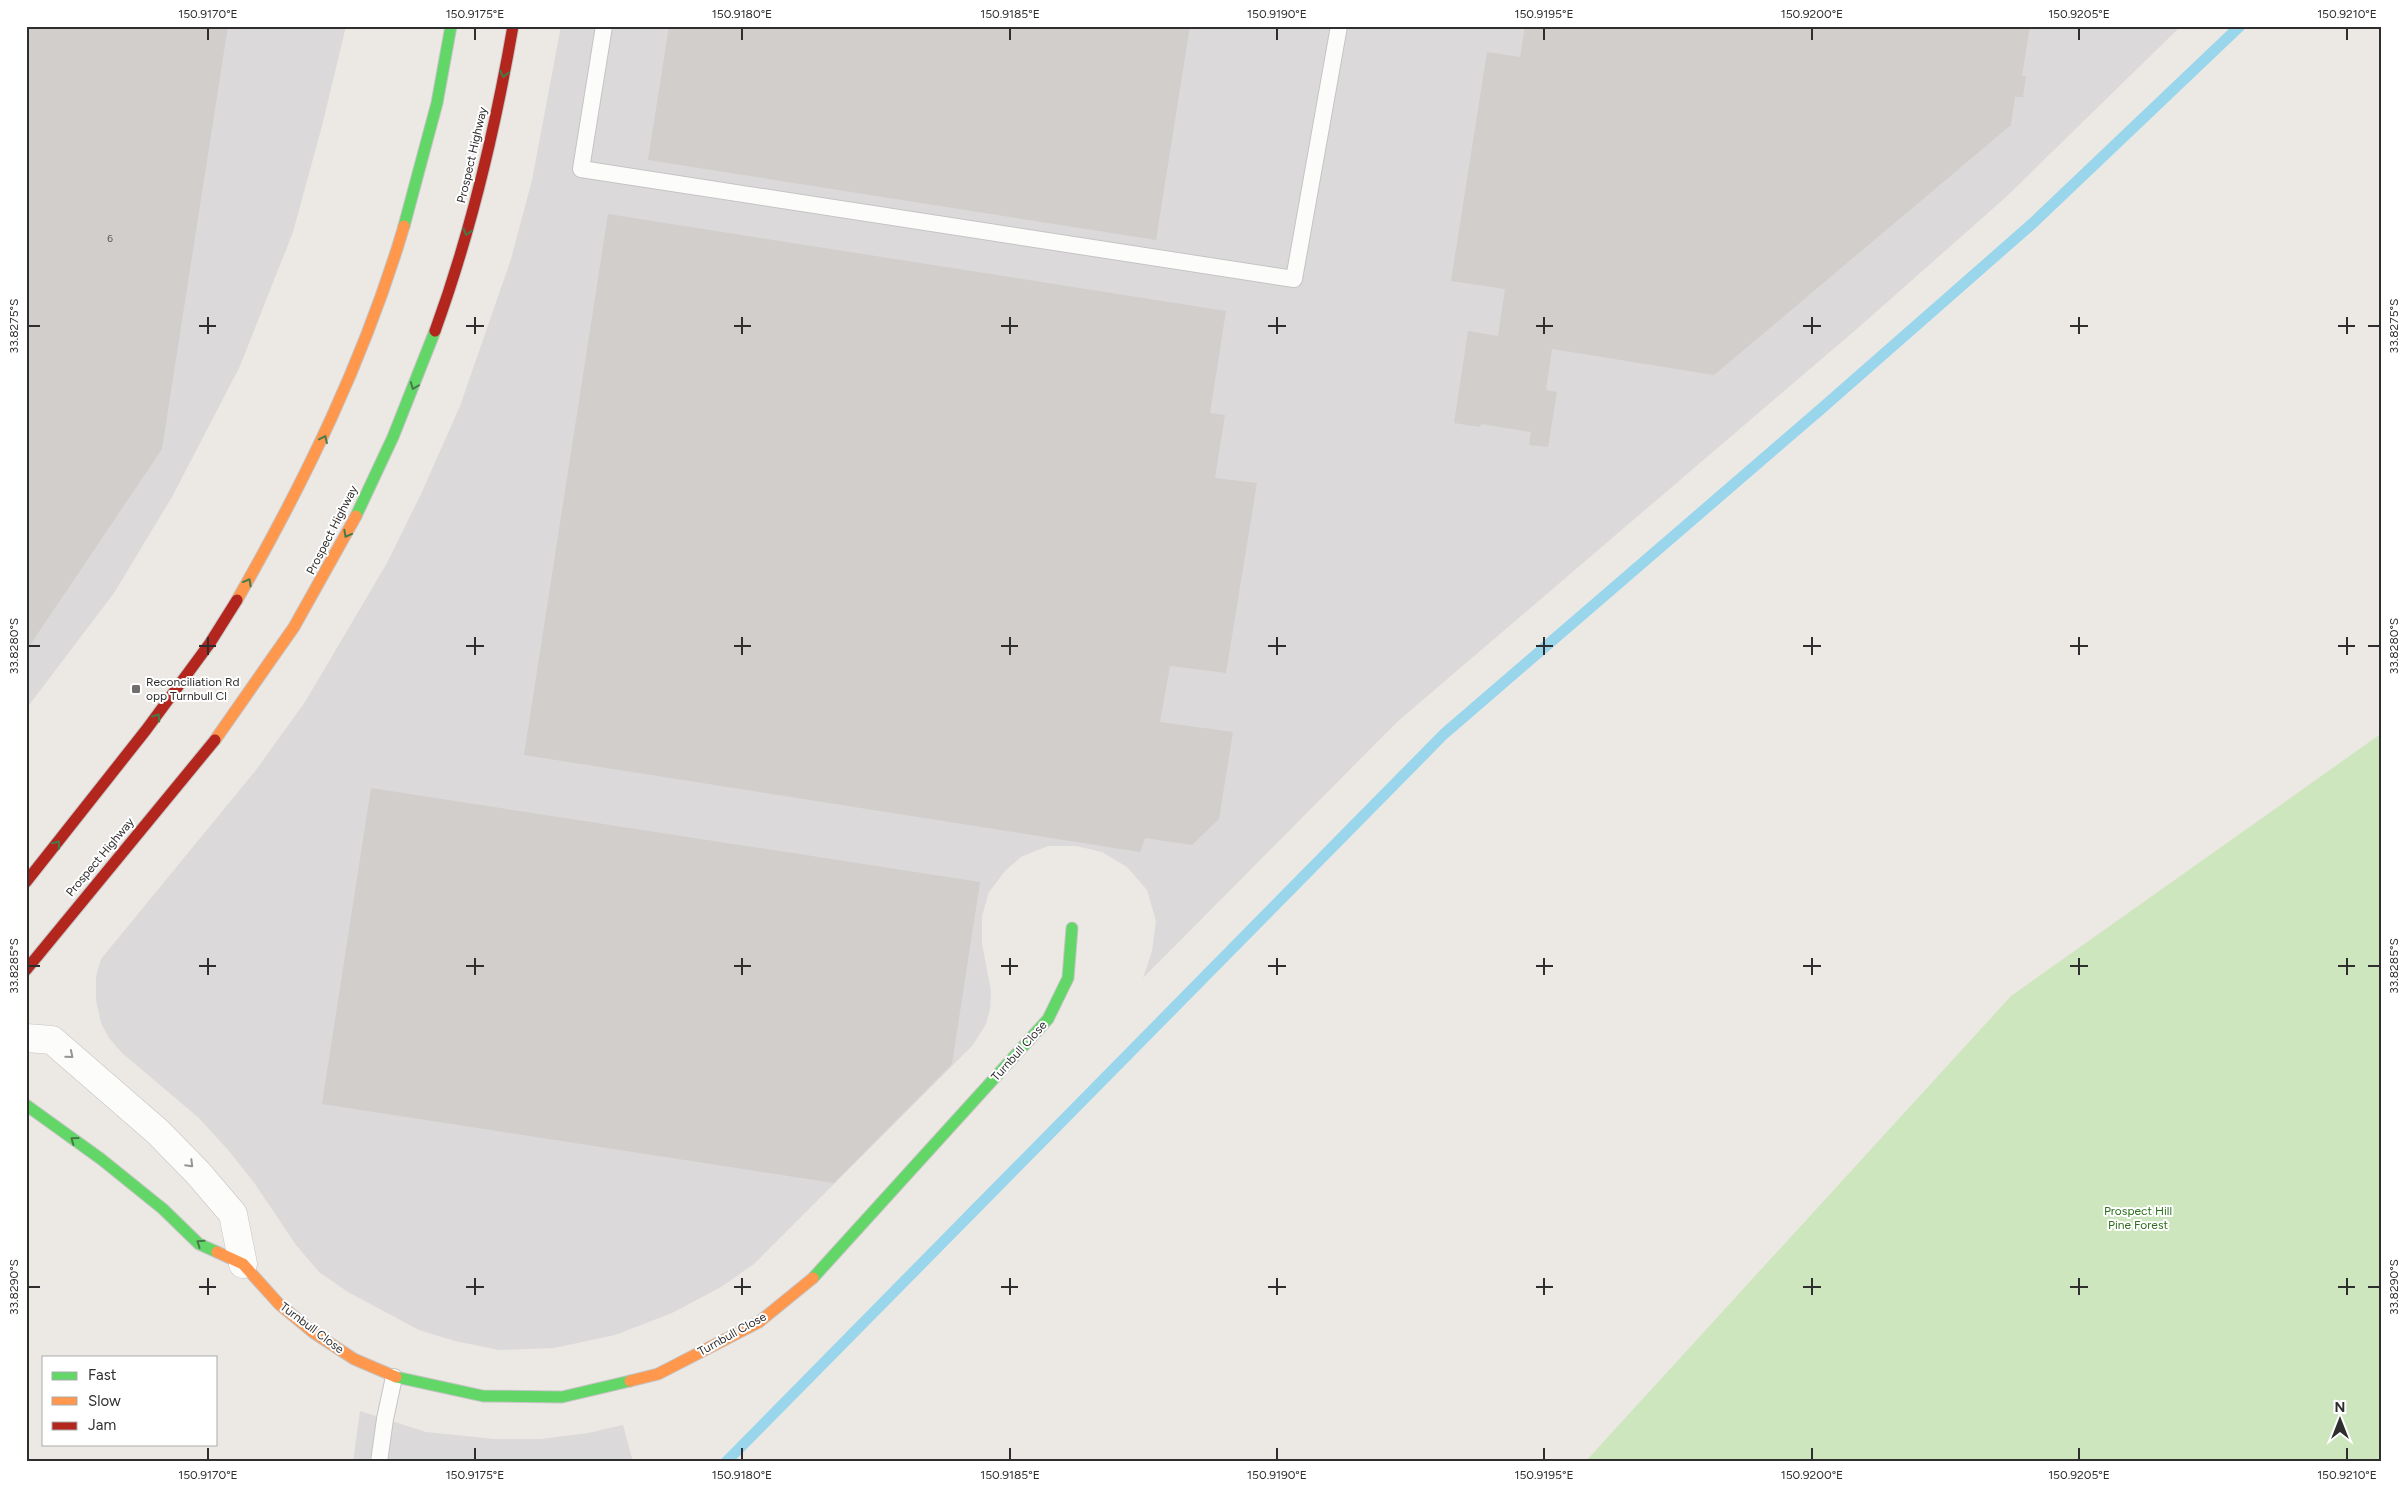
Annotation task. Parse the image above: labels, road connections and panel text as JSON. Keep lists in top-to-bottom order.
{
  "streets": {
    "main road": ["Prospect Highway", "Turnbull Close"]
  },
  "parks": ["Prospect Hill Pine Forest"],
  "places": {
    "transit": ["Reconciliation Rd opp Turnbull Cl"]
  },
  "house_numbers": ["6"],
  "legend": ["Fast", "Slow", "Jam"],
  "north": "top",
  "coordinates": [
    "150.9170°E",
    "150.9175°E",
    "150.9180°E",
    "150.9185°E",
    "150.9190°E",
    "150.9195°E",
    "150.9200°E",
    "150.9205°E",
    "150.9210°E",
    "33.8275°S",
    "33.8280°S",
    "33.8285°S",
    "33.8290°S"
  ]
}
